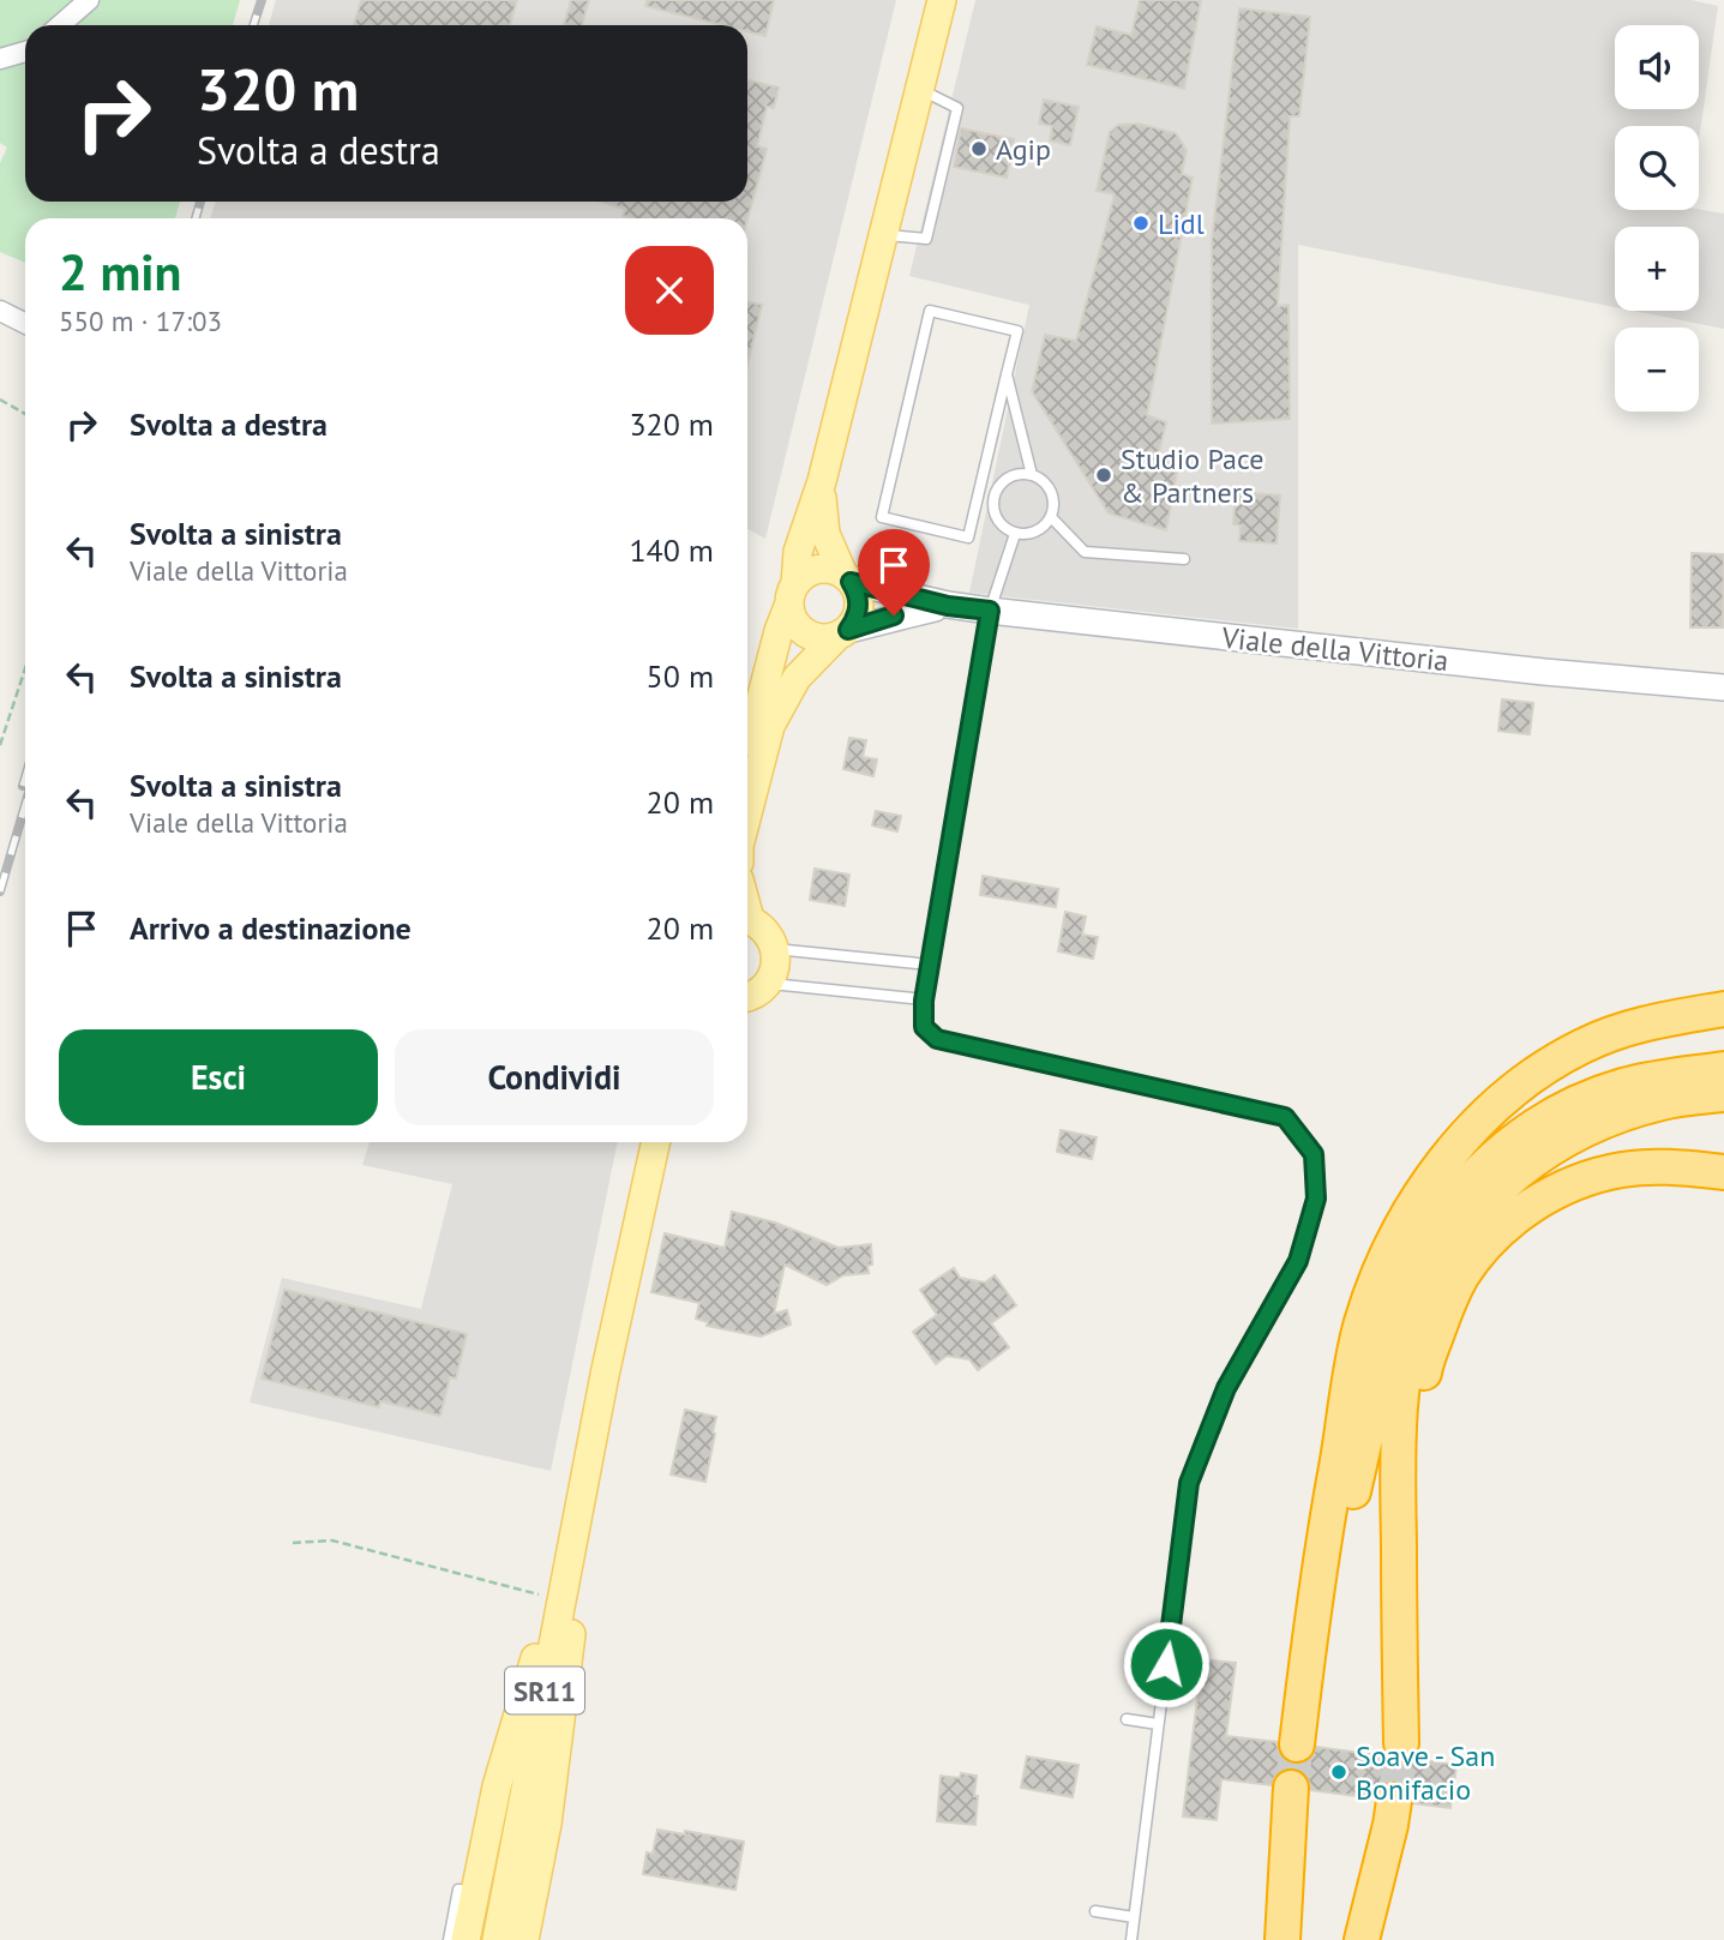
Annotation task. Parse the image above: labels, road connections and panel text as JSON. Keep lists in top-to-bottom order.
{
  "streets": {
    "main road": ["SR11"],
    "street": ["Viale della Vittoria"]
  },
  "places": [
    "Agip",
    "Lidl",
    "Studio Pace & Partners",
    "Soave - San Bonifacio"
  ],
  "page": {
    "map_buttons": ["+", "−"],
    "turn": ["320 m", "Svolta a destra"],
    "heading": ["2 min", "550 m · 17:03"],
    "list": [
      {
        "name": "Svolta a destra",
        "value": "320 m"
      },
      {
        "name": "Svolta a sinistra",
        "note": "Viale della Vittoria",
        "value": "140 m"
      },
      {
        "name": "Svolta a sinistra",
        "value": "50 m"
      },
      {
        "name": "Svolta a sinistra",
        "note": "Viale della Vittoria",
        "value": "20 m"
      },
      {
        "name": "Arrivo a destinazione",
        "value": "20 m"
      }
    ],
    "buttons": ["Esci", "Condividi"]
  }
}
